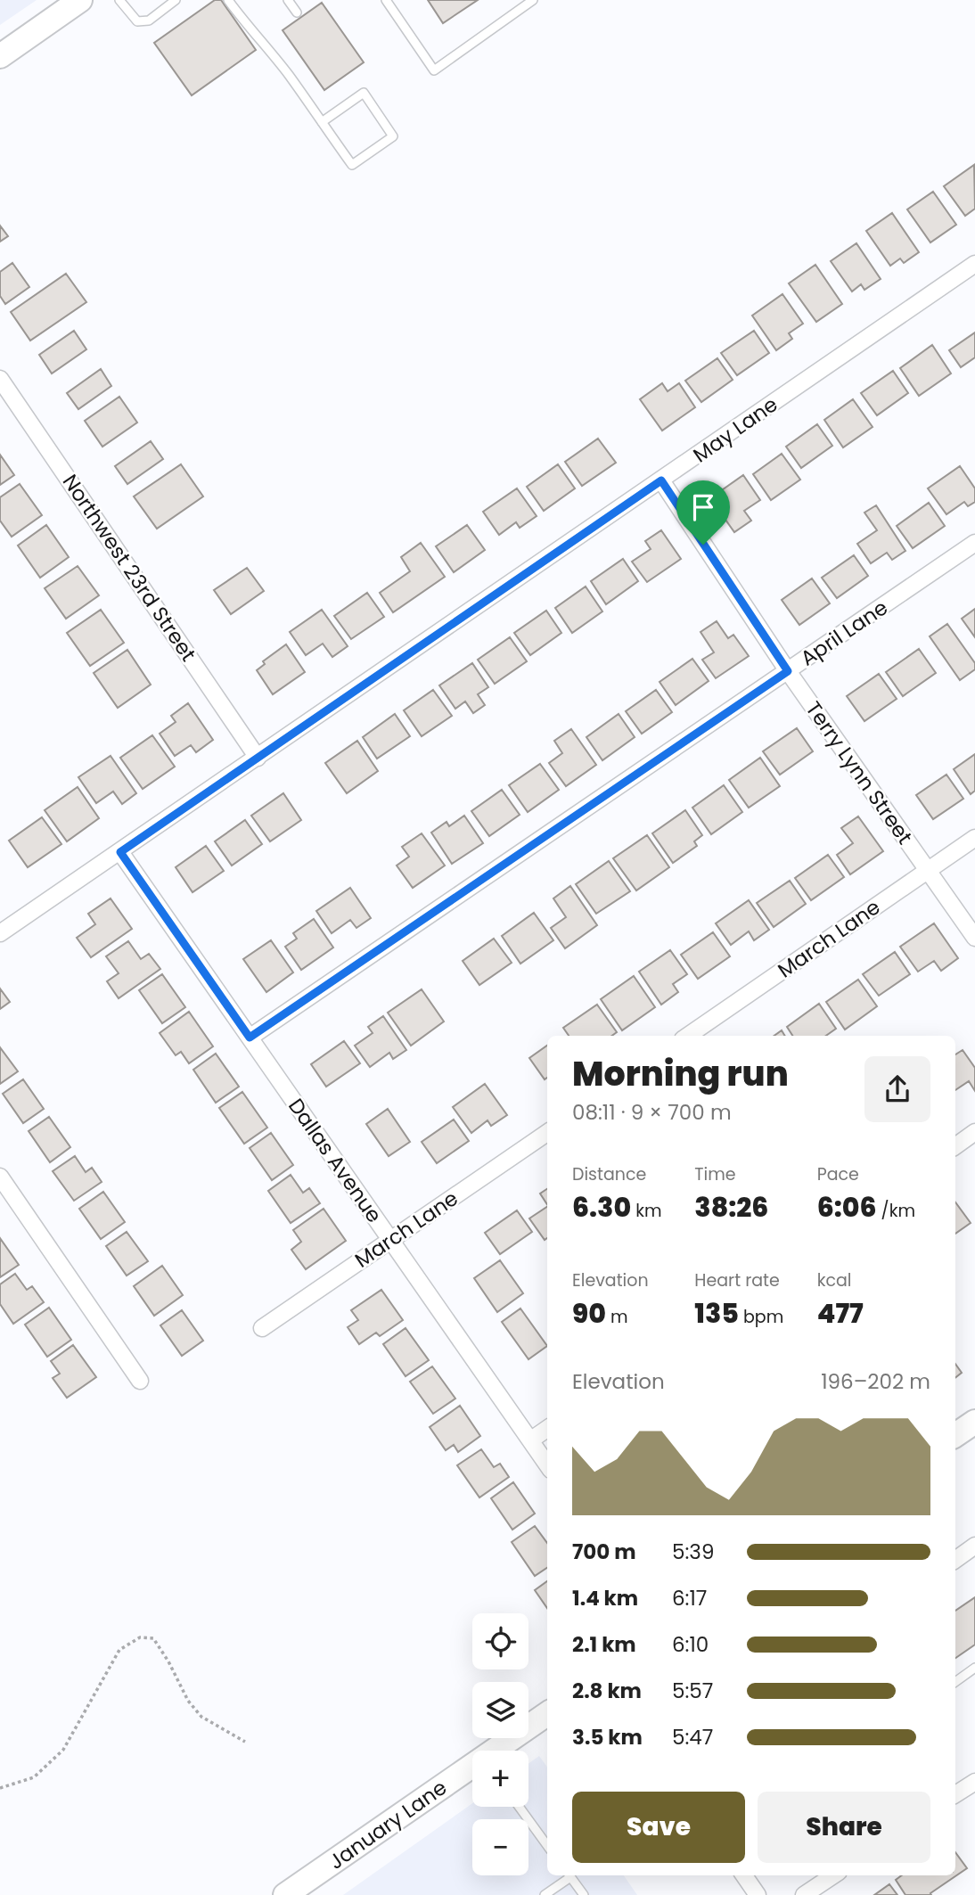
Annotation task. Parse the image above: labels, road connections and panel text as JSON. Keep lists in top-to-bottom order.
{
  "streets": {
    "street": [
      "May Lane",
      "Northwest 23rd Street",
      "April Lane",
      "Terry Lynn Street",
      "March Lane",
      "Dallas Avenue",
      "January Lane"
    ]
  },
  "crossings": [
    ["May Lane", "Northwest 23rd Street"],
    ["May Lane", "Terry Lynn Street"],
    ["May Lane", "Dallas Avenue"],
    ["April Lane", "Terry Lynn Street"],
    ["April Lane", "Dallas Avenue"],
    ["Terry Lynn Street", "March Lane"],
    ["March Lane", "Dallas Avenue"]
  ],
  "page": {
    "heading": ["Morning run", "08:11 · 9 × 700 m"],
    "stats": [
      ["Distance", "6.30 km"],
      ["Time", "38:26"],
      ["Pace", "6:06 /km"],
      ["Elevation", "90 m"],
      ["Heart rate", "135 bpm"],
      ["kcal", "477"]
    ],
    "chart": ["Elevation", "196–202 m"],
    "list": [
      {
        "name": "700 m",
        "note": "5:39"
      },
      {
        "name": "1.4 km",
        "note": "6:17"
      },
      {
        "name": "2.1 km",
        "note": "6:10"
      },
      {
        "name": "2.8 km",
        "note": "5:57"
      },
      {
        "name": "3.5 km",
        "note": "5:47"
      }
    ],
    "map_buttons": ["+", "−"],
    "buttons": ["Save", "Share"]
  }
}
